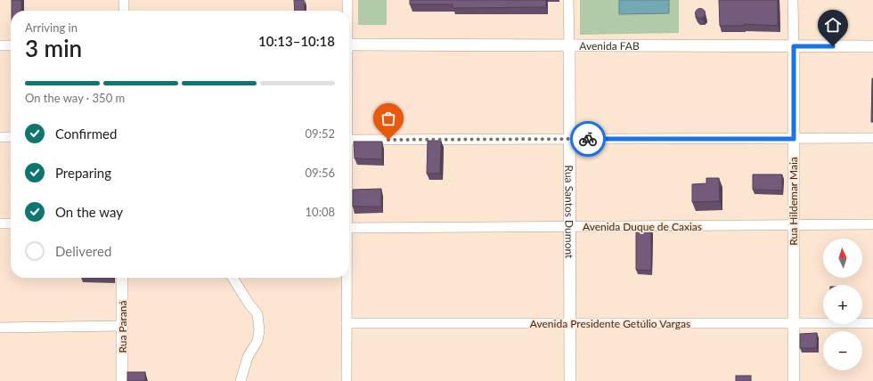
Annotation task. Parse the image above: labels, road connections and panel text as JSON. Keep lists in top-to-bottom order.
{
  "streets": {
    "main road": [
      "Avenida FAB",
      "Rua Hildemar Maia",
      "Rua Santos Dumont",
      "Rua Paraná"
    ],
    "street": ["Avenida Duque de Caxias", "Avenida Presidente Getúlio Vargas"]
  },
  "crossings": [
    ["Avenida FAB", "Rua Hildemar Maia"],
    ["Avenida FAB", "Rua Santos Dumont"],
    ["Rua Hildemar Maia", "Avenida Duque de Caxias"],
    ["Rua Hildemar Maia", "Avenida Presidente Getúlio Vargas"],
    ["Rua Santos Dumont", "Avenida Duque de Caxias"],
    ["Rua Santos Dumont", "Avenida Presidente Getúlio Vargas"]
  ],
  "north": "top",
  "page": {
    "heading": ["3 min", "Arriving in", "10:13–10:18"],
    "bar": "On the way · 350 m",
    "list": [
      ["Confirmed", "09:52"],
      ["Preparing", "09:56"],
      ["On the way", "10:08"],
      "Delivered"
    ],
    "map_buttons": ["+", "−"]
  }
}
